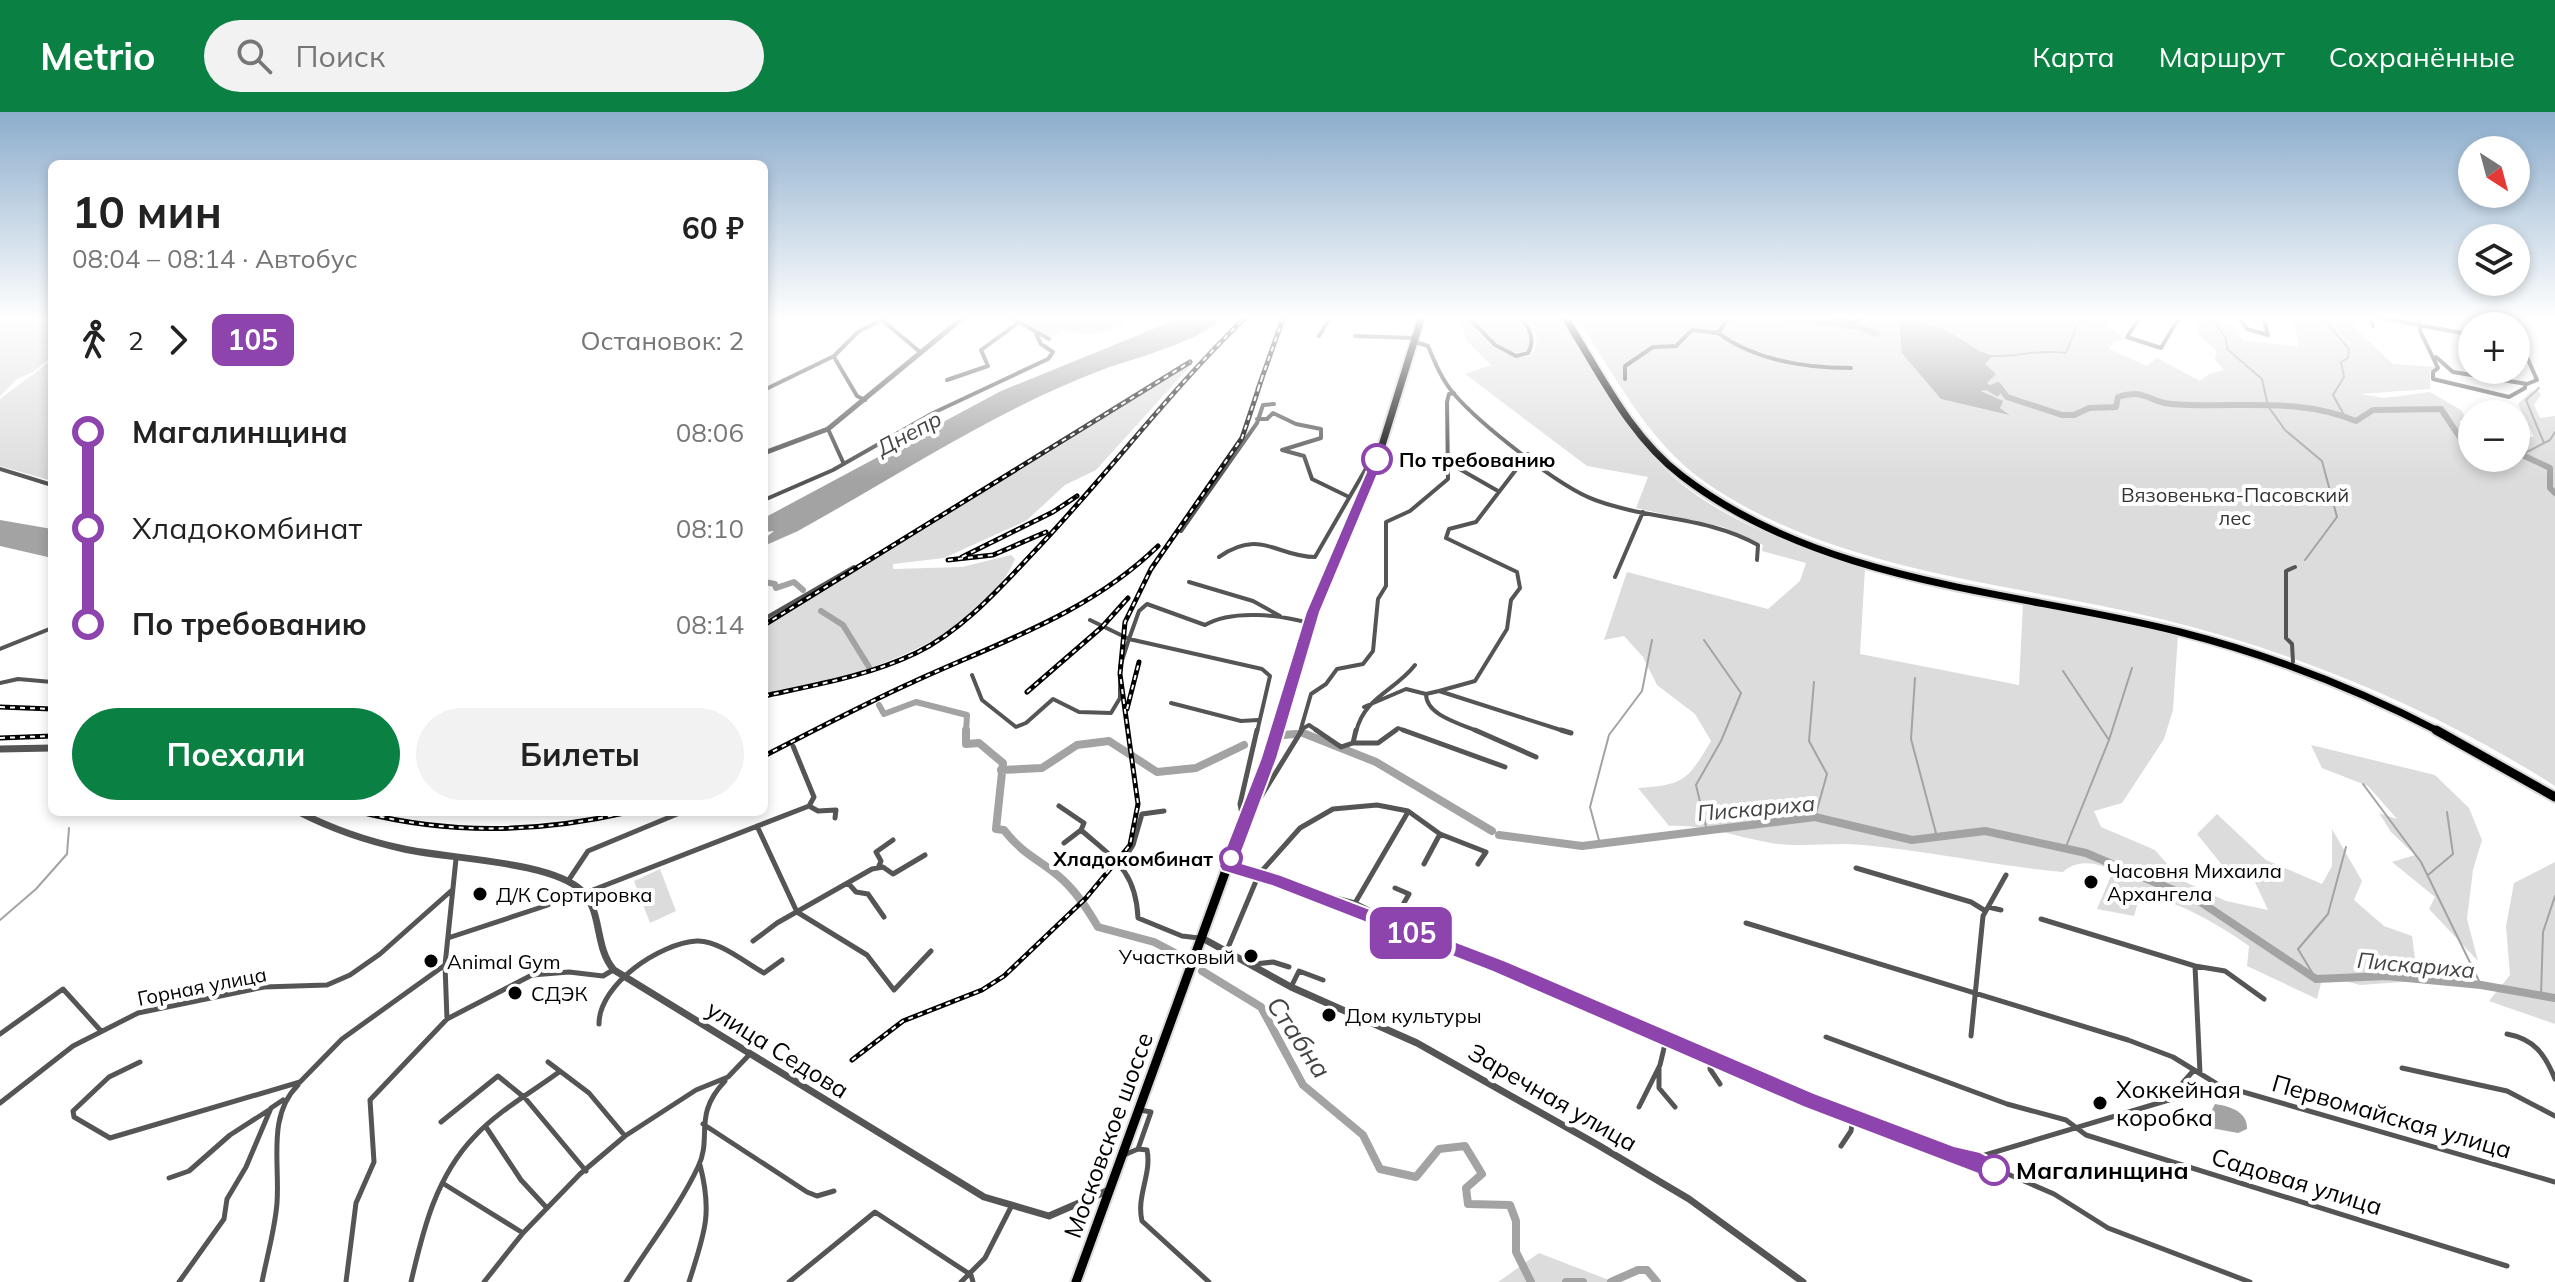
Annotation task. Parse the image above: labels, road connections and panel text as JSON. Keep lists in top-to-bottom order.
{
  "streets": {
    "main road": ["Московское шоссе"],
    "street": [
      "Горная улица",
      "улица Седова",
      "Заречная улица",
      "Первомайская улица",
      "Садовая улица"
    ]
  },
  "crossings": [
    ["улица Седова", "Московское шоссе"],
    ["Заречная улица", "Московское шоссе"]
  ],
  "water": ["Днепр", "Пискариха", "Стабна"],
  "parks": ["Вязовенька-Пасовский лес"],
  "places": [
    "По требованию",
    "Хладокомбинат",
    "Часовня Михаила Архангела",
    "Д/К Сортировка",
    "Участковый",
    "Animal Gym",
    "СДЭК",
    "Дом культуры",
    "Хоккейная коробка",
    "Магалинщина"
  ],
  "lines": ["bus line 105"],
  "north": "bottom right",
  "page": {
    "header": "Metrio",
    "search": "Поиск",
    "nav": ["Карта", "Маршрут", "Сохранённые"],
    "on_map": "105",
    "map_buttons": ["+", "−"],
    "heading": ["10 мин", "08:04 – 08:14 · Автобус", "60 ₽"],
    "legs": ["2", "105", "Остановок: 2"],
    "list": [
      {
        "name": "Магалинщина",
        "value": "08:06"
      },
      {
        "name": "Хладокомбинат",
        "value": "08:10"
      },
      {
        "name": "По требованию",
        "value": "08:14"
      }
    ],
    "buttons": ["Поехали", "Билеты"]
  }
}
